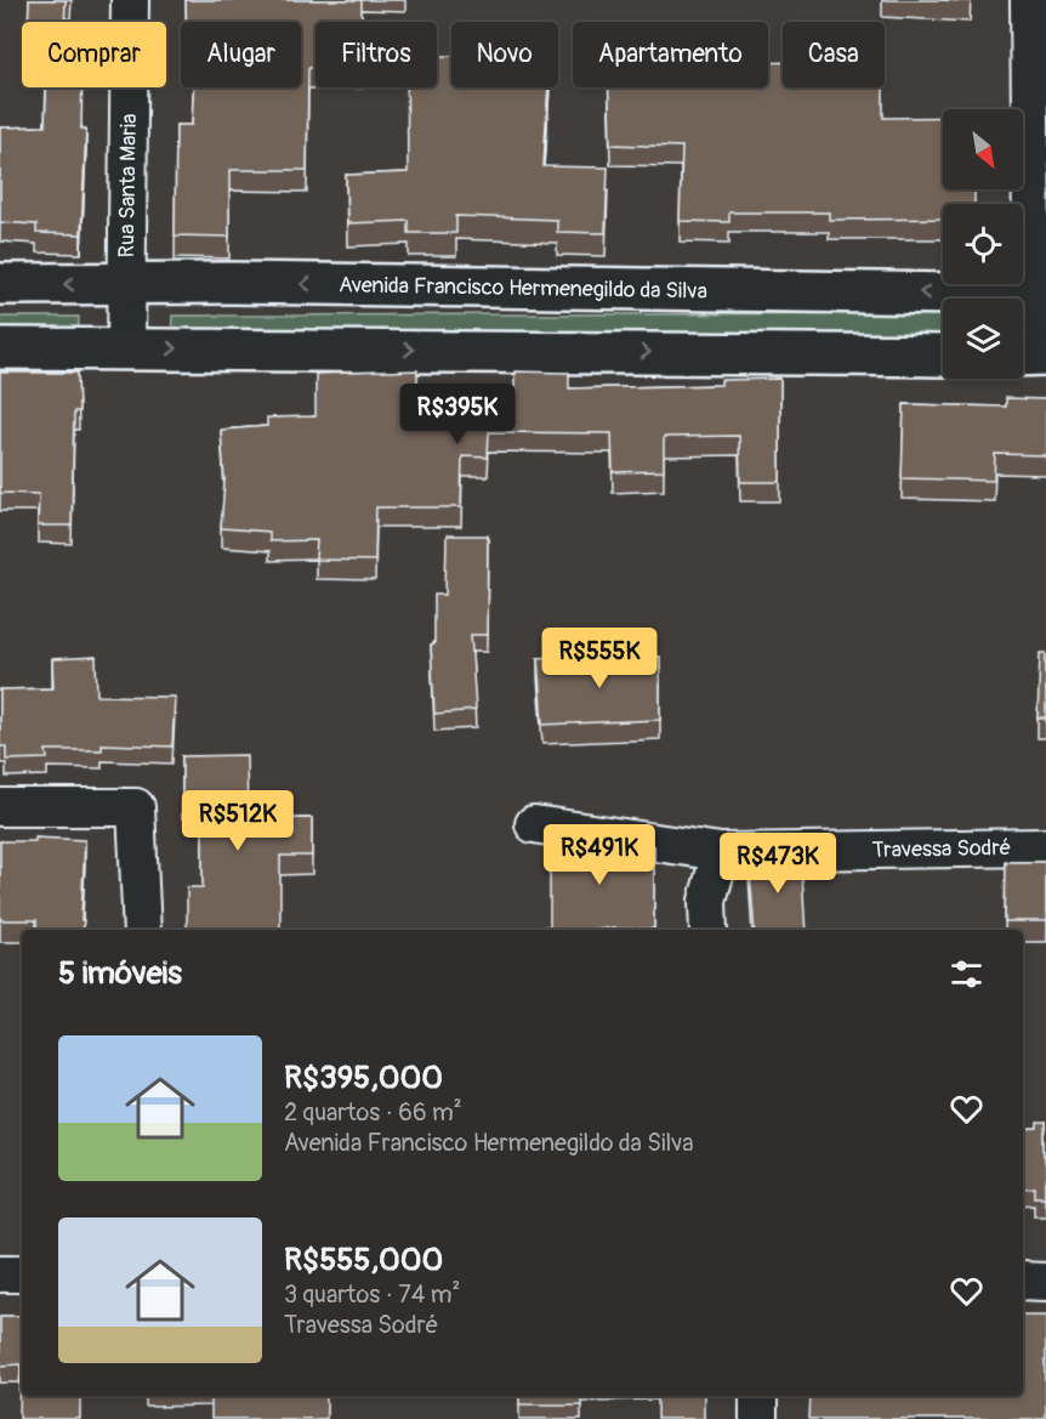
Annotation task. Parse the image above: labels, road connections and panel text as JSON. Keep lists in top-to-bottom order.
{
  "streets": {
    "main road": ["Avenida Francisco Hermenegildo da Silva"],
    "street": ["Rua Santa Maria", "Travessa Sodré"]
  },
  "crossings": [
    ["Rua Santa Maria", "Avenida Francisco Hermenegildo da Silva"]
  ],
  "north": "bottom right",
  "page": {
    "chip": [
      "Comprar",
      "Alugar",
      "Filtros",
      "Novo",
      "Apartamento",
      "Casa"
    ],
    "price": [
      "R$395K",
      "R$555K",
      "R$512K",
      "R$491K",
      "R$473K"
    ],
    "heading": "5 imóveis",
    "list": [
      {
        "name": "R$395,000",
        "note": "2 quartos · 66 m² · Avenida Francisco Hermenegildo da Silva"
      },
      {
        "name": "R$555,000",
        "note": "3 quartos · 74 m² · Travessa Sodré"
      }
    ]
  }
}
